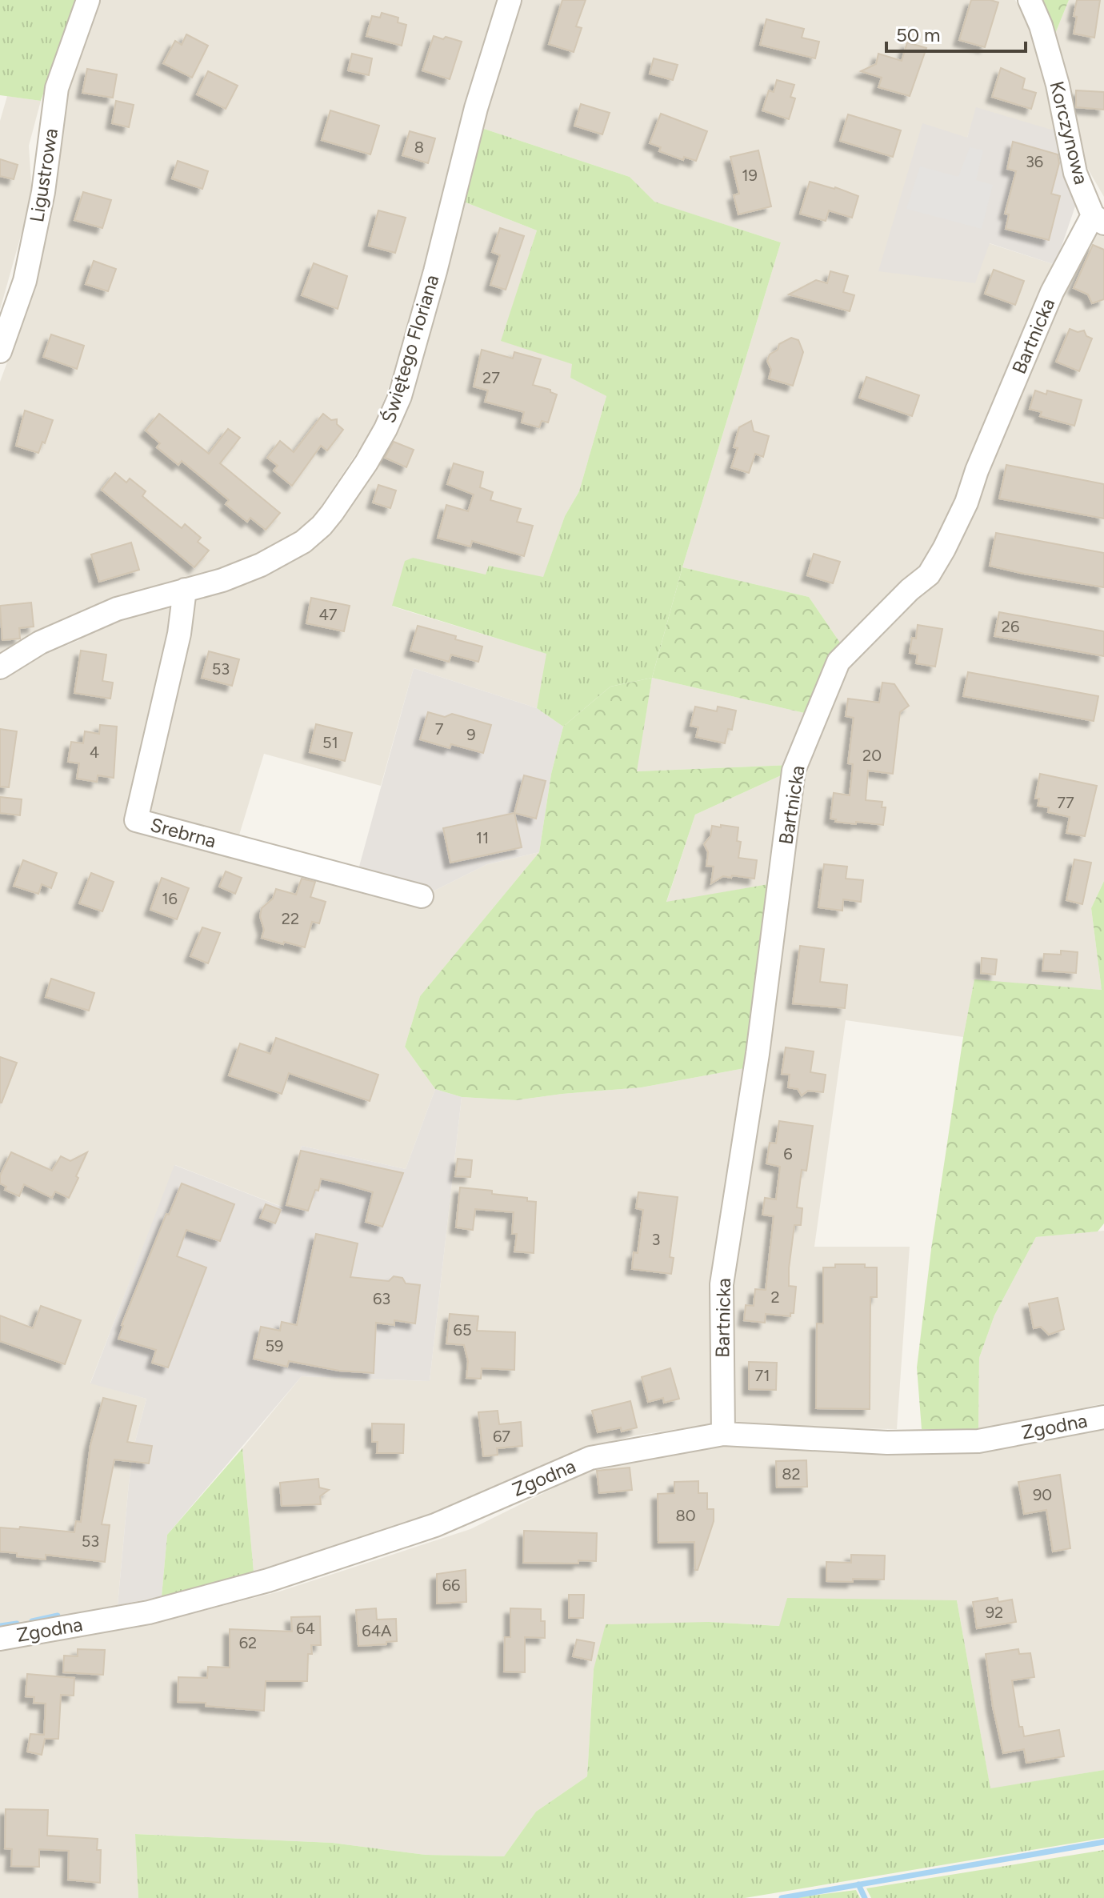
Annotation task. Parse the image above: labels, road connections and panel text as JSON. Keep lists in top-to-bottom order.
{
  "streets": {
    "street": [
      "Korczynowa",
      "Ligustrowa",
      "Bartnicka",
      "Świętego Floriana",
      "Srebrna",
      "Zgodna"
    ]
  },
  "crossings": [
    ["Korczynowa", "Bartnicka"],
    ["Bartnicka", "Zgodna"],
    ["Świętego Floriana", "Srebrna"]
  ],
  "house_numbers": [
    "8",
    "36",
    "19",
    "27",
    "47",
    "26",
    "53",
    "7",
    "9",
    "51",
    "4",
    "20",
    "77",
    "11",
    "16",
    "22",
    "6",
    "3",
    "2",
    "63",
    "65",
    "59",
    "71",
    "67",
    "82",
    "90",
    "80",
    "53",
    "66",
    "92",
    "64",
    "64A",
    "62"
  ],
  "scale_bar": "50 m"
}
